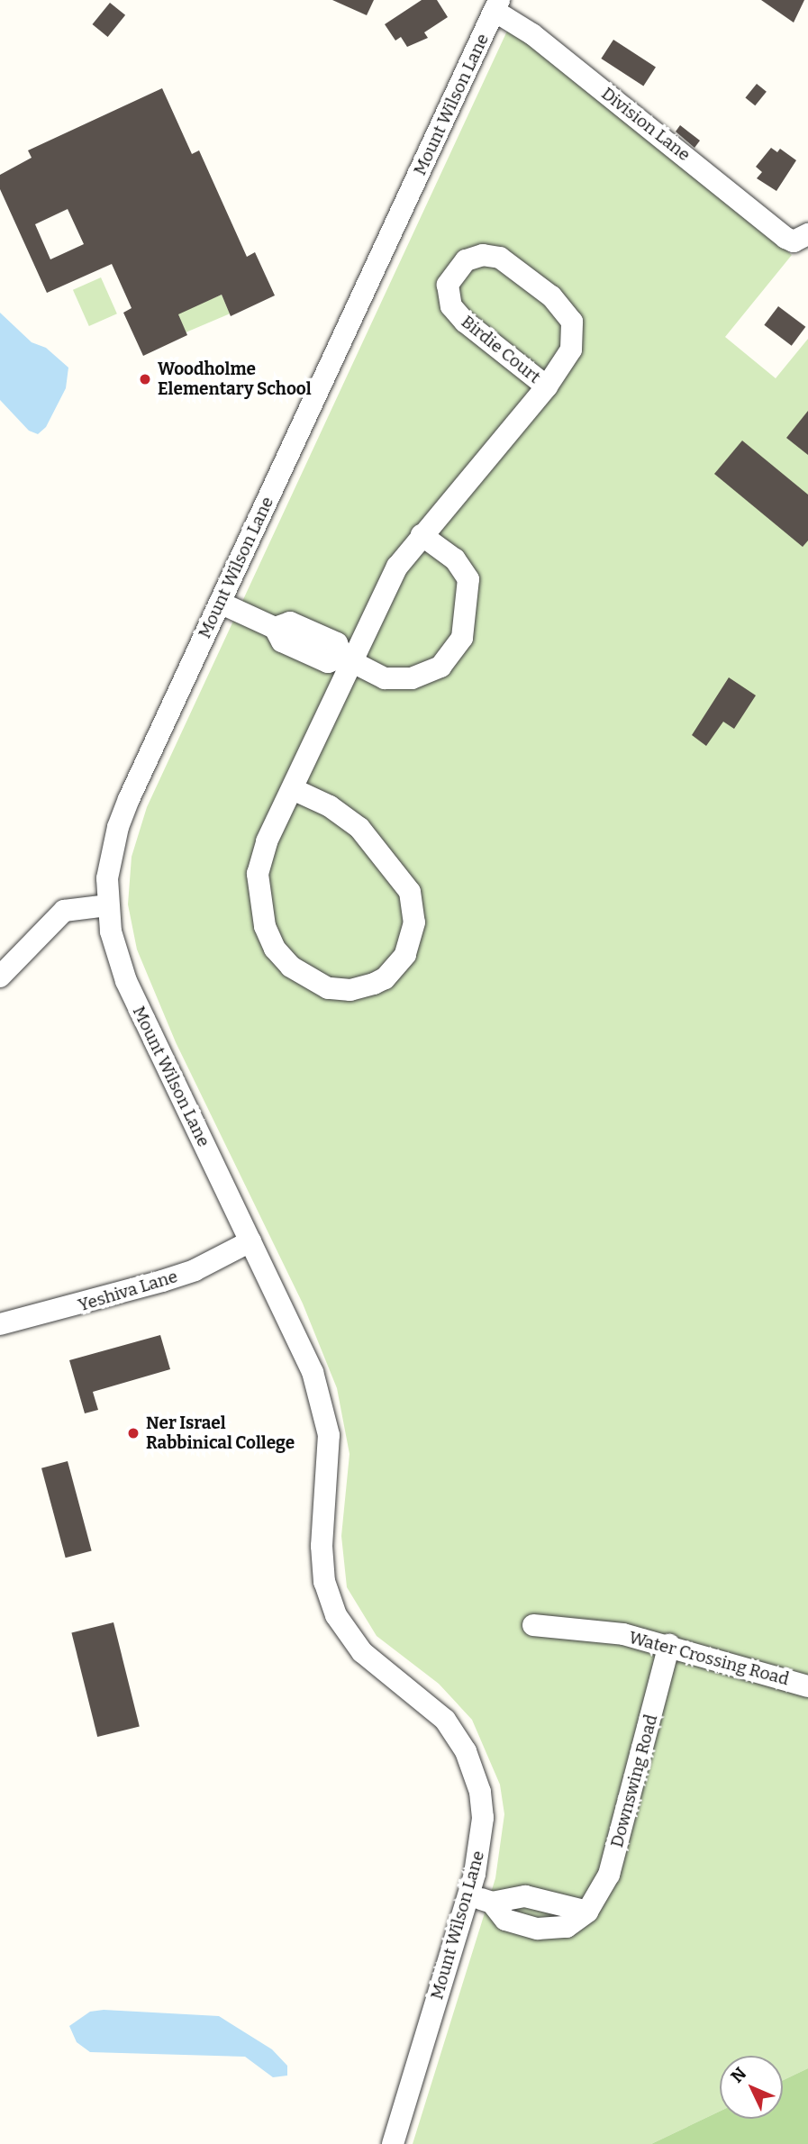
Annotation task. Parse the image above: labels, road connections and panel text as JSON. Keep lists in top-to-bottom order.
{
  "streets": {
    "street": [
      "Mount Wilson Lane",
      "Division Lane",
      "Birdie Court",
      "Yeshiva Lane",
      "Water Crossing Road",
      "Downswing Road"
    ]
  },
  "crossings": [
    ["Mount Wilson Lane", "Division Lane"],
    ["Mount Wilson Lane", "Yeshiva Lane"],
    ["Mount Wilson Lane", "Downswing Road"],
    ["Water Crossing Road", "Downswing Road"]
  ],
  "places": ["Woodholme Elementary School", "Ner Israel Rabbinical College"],
  "north": "top left"
}
